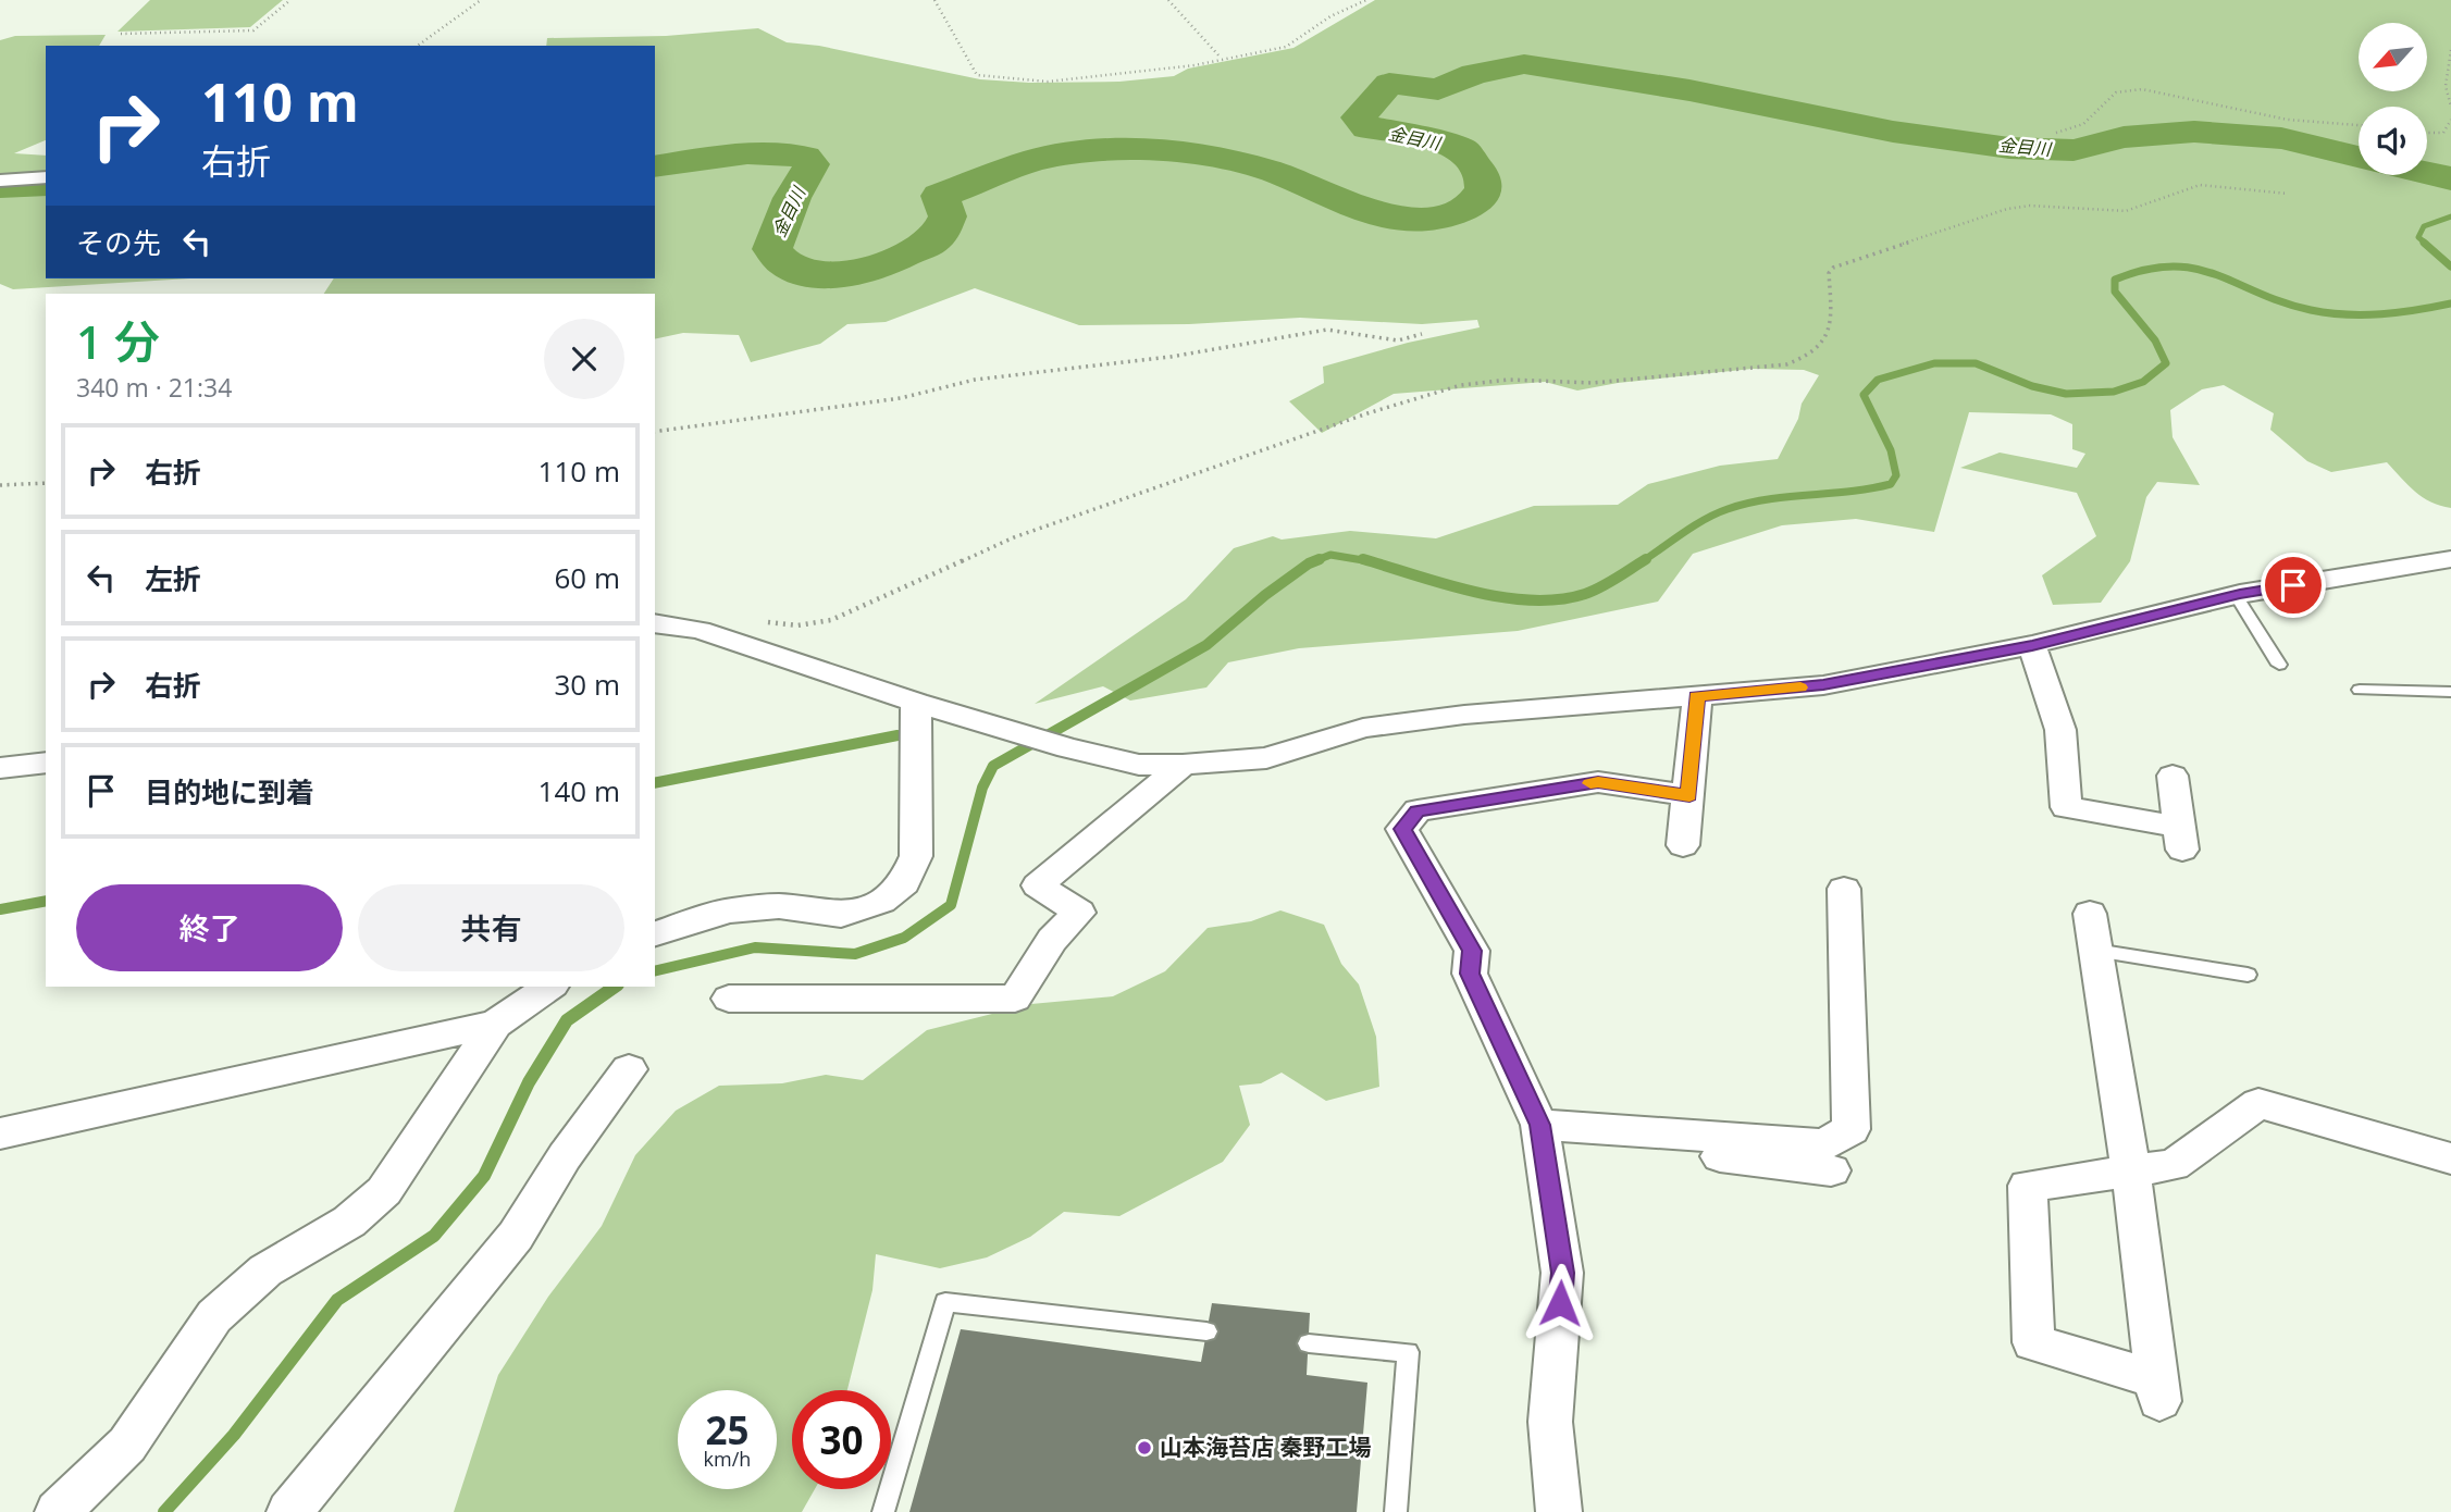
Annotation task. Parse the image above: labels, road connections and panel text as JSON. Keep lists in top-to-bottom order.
{
  "water": ["金目川"],
  "places": ["山本海苔店 秦野工場"],
  "north": "bottom left",
  "page": {
    "turn": ["110 m", "右折"],
    "then": "その先",
    "heading": ["1 分", "340 m · 21:34"],
    "list": [
      {
        "name": "右折",
        "value": "110 m"
      },
      {
        "name": "左折",
        "value": "60 m"
      },
      {
        "name": "右折",
        "value": "30 m"
      },
      {
        "name": "目的地に到着",
        "value": "140 m"
      }
    ],
    "buttons": ["終了", "共有"],
    "speed": "25 km/h",
    "limit": "30"
  }
}
